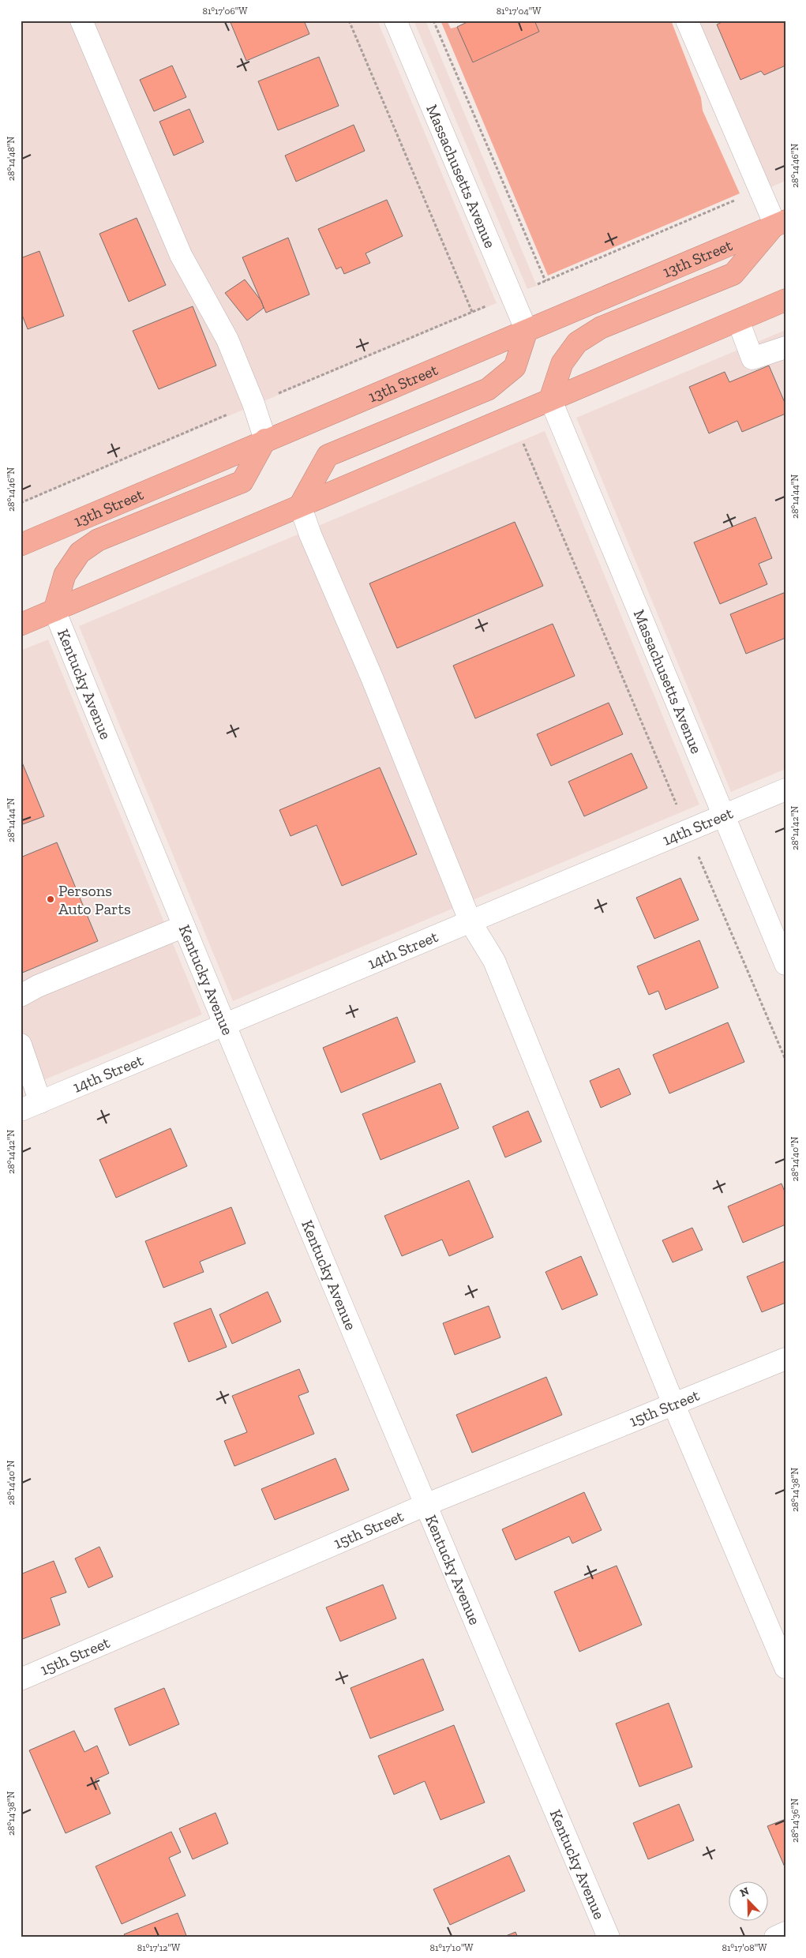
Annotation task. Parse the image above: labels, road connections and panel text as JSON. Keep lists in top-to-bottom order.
{
  "streets": {
    "highway": ["13th Street"],
    "street": [
      "Massachusetts Avenue",
      "Kentucky Avenue",
      "14th Street",
      "15th Street"
    ]
  },
  "crossings": [
    ["Massachusetts Avenue", "13th Street"],
    ["Massachusetts Avenue", "14th Street"],
    ["Kentucky Avenue", "14th Street"],
    ["Kentucky Avenue", "15th Street"]
  ],
  "places": ["Persons Auto Parts"],
  "north": "top left",
  "coordinates": [
    "81°17'06\"W",
    "81°17'04\"W",
    "28°14'48\"N",
    "28°14'46\"N",
    "28°14'44\"N",
    "28°14'42\"N",
    "28°14'40\"N",
    "28°14'38\"N",
    "28°14'36\"N",
    "81°17'12\"W",
    "81°17'10\"W",
    "81°17'08\"W"
  ]
}
